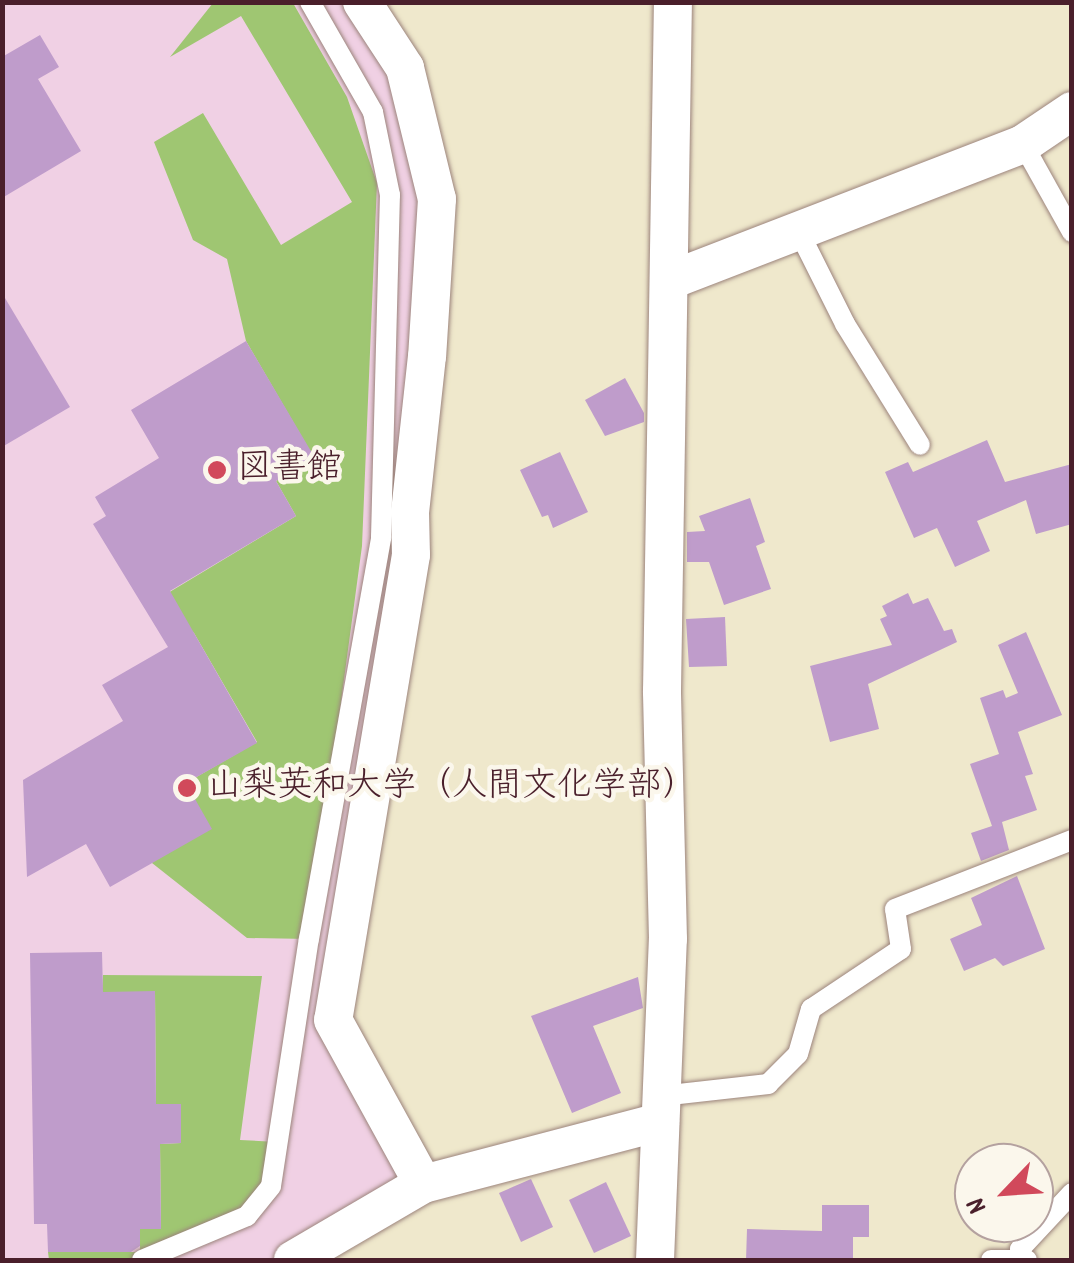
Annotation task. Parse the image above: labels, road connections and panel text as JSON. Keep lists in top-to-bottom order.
{
  "places": ["図書館", "山梨英和大学（人間文化学部）"],
  "north": "bottom left"
}
